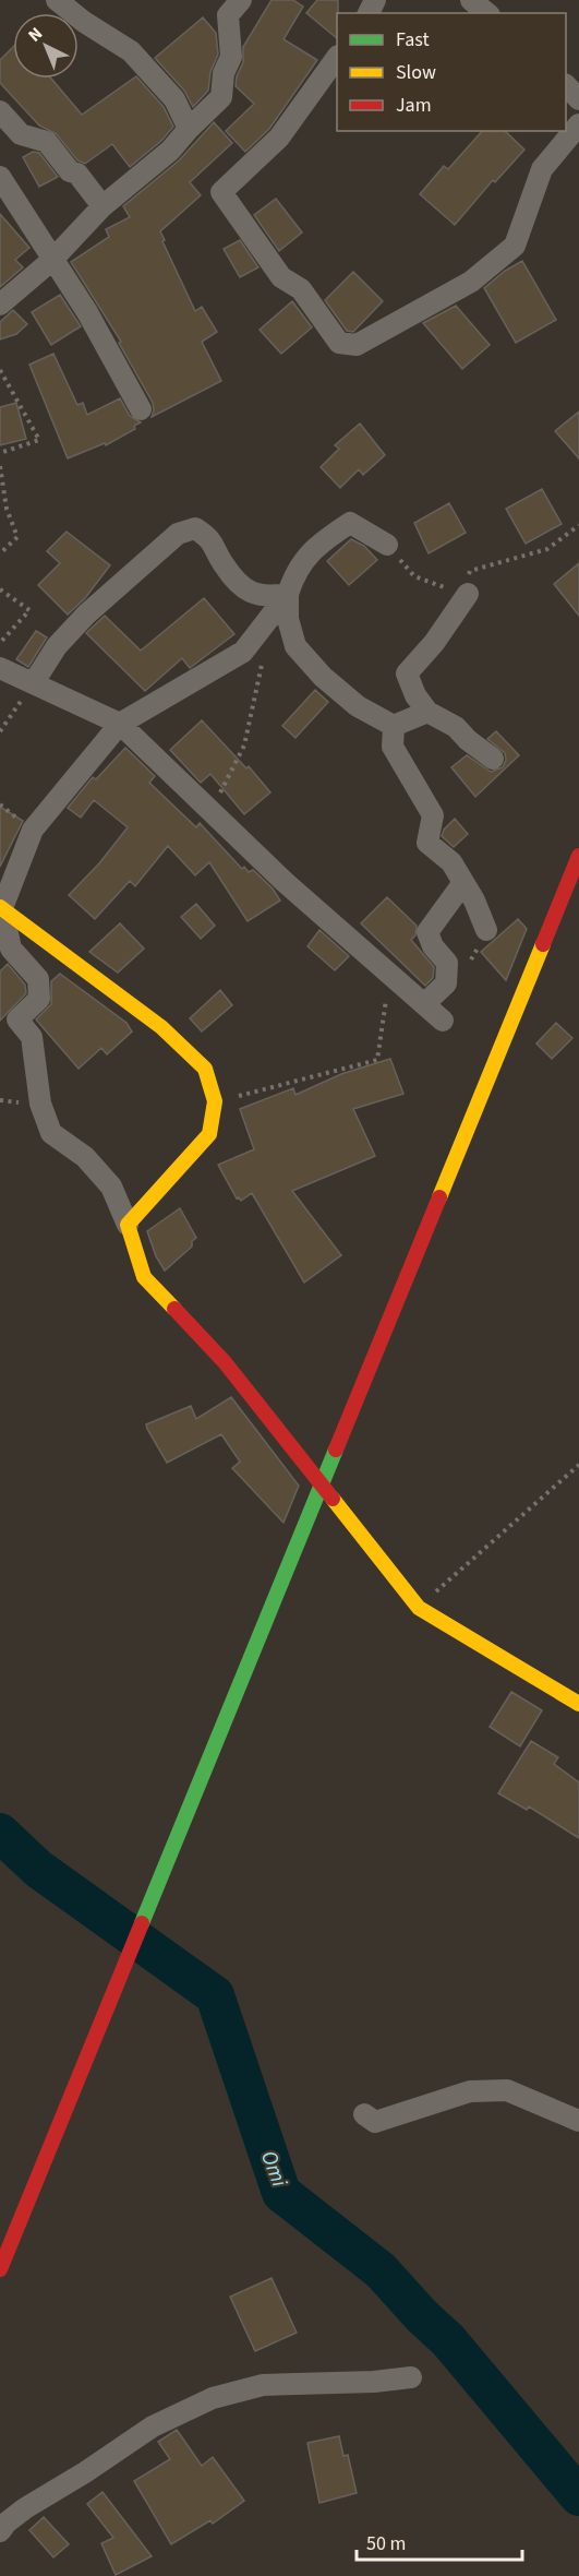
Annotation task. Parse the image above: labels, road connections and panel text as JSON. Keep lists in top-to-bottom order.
{
  "water": ["Omi"],
  "legend": ["Fast", "Slow", "Jam"],
  "scale_bar": "50 m",
  "north": "top left"
}
